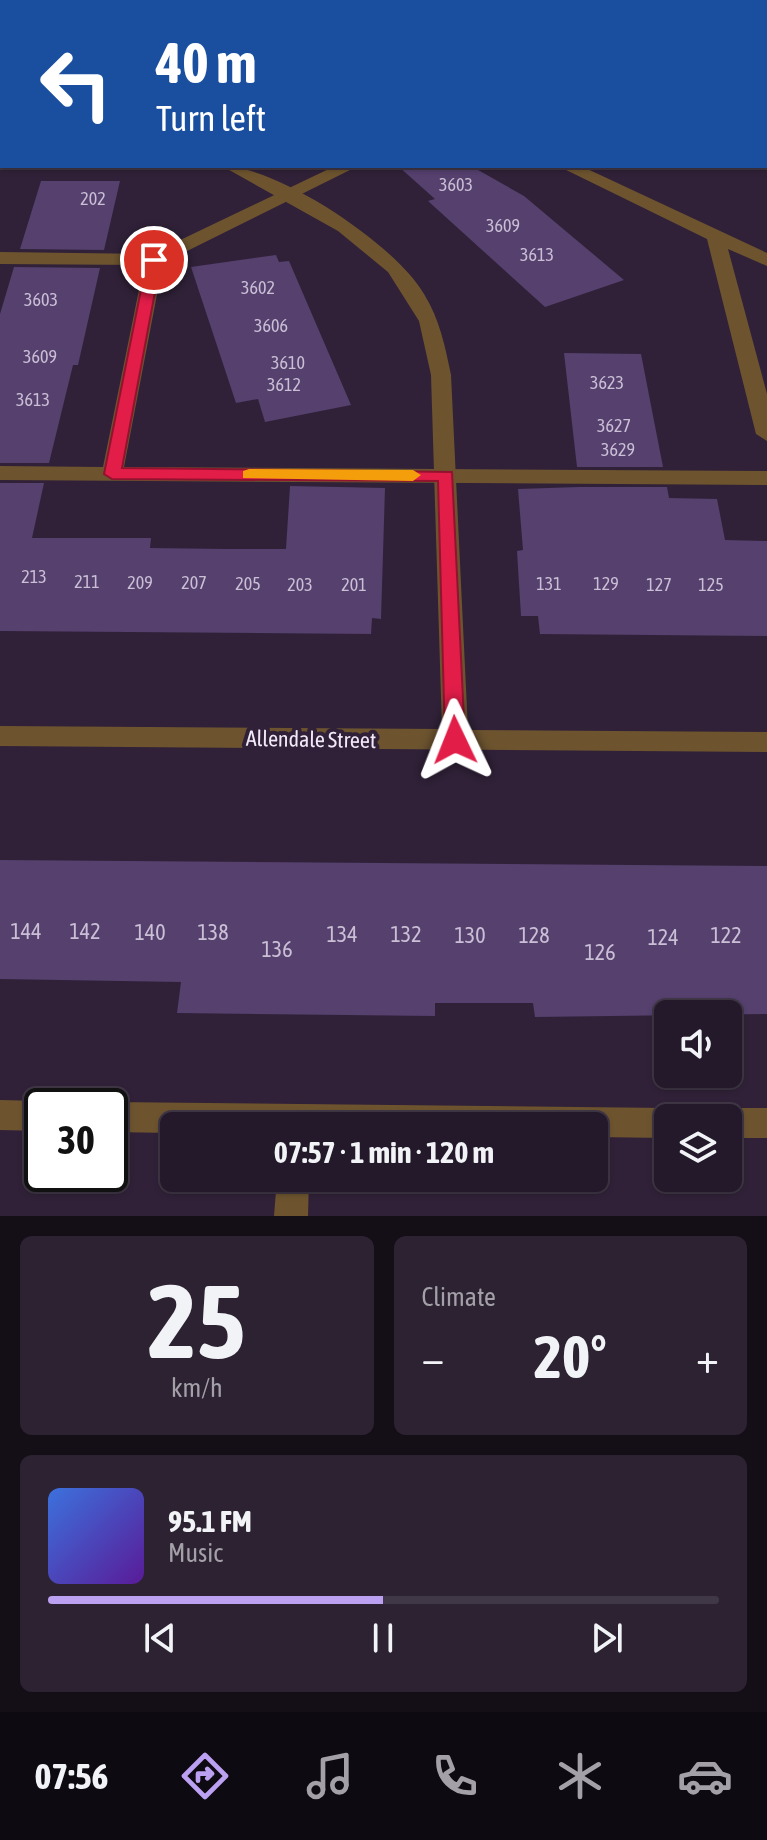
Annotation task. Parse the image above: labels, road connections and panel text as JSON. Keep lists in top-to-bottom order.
{
  "streets": {
    "street": ["Allendale Street"]
  },
  "house_numbers": [
    "3603",
    "202",
    "3609",
    "3613",
    "3602",
    "3603",
    "3606",
    "3609",
    "3610",
    "3623",
    "3612",
    "3613",
    "3627",
    "3629",
    "213",
    "211",
    "209",
    "207",
    "205",
    "131",
    "129",
    "203",
    "201",
    "127",
    "125",
    "144",
    "142",
    "140",
    "138",
    "134",
    "132",
    "130",
    "128",
    "122",
    "124",
    "136",
    "126"
  ],
  "page": {
    "turn": ["40 m", "Turn left"],
    "limit": "30",
    "trip": "07:57 · 1 min · 120 m",
    "tile": [
      ["25", "km/h"],
      "Climate"
    ],
    "heat": ["−", "20°", "+"],
    "song": ["95.1 FM", "Music"],
    "tabs": "07:56"
  }
}
